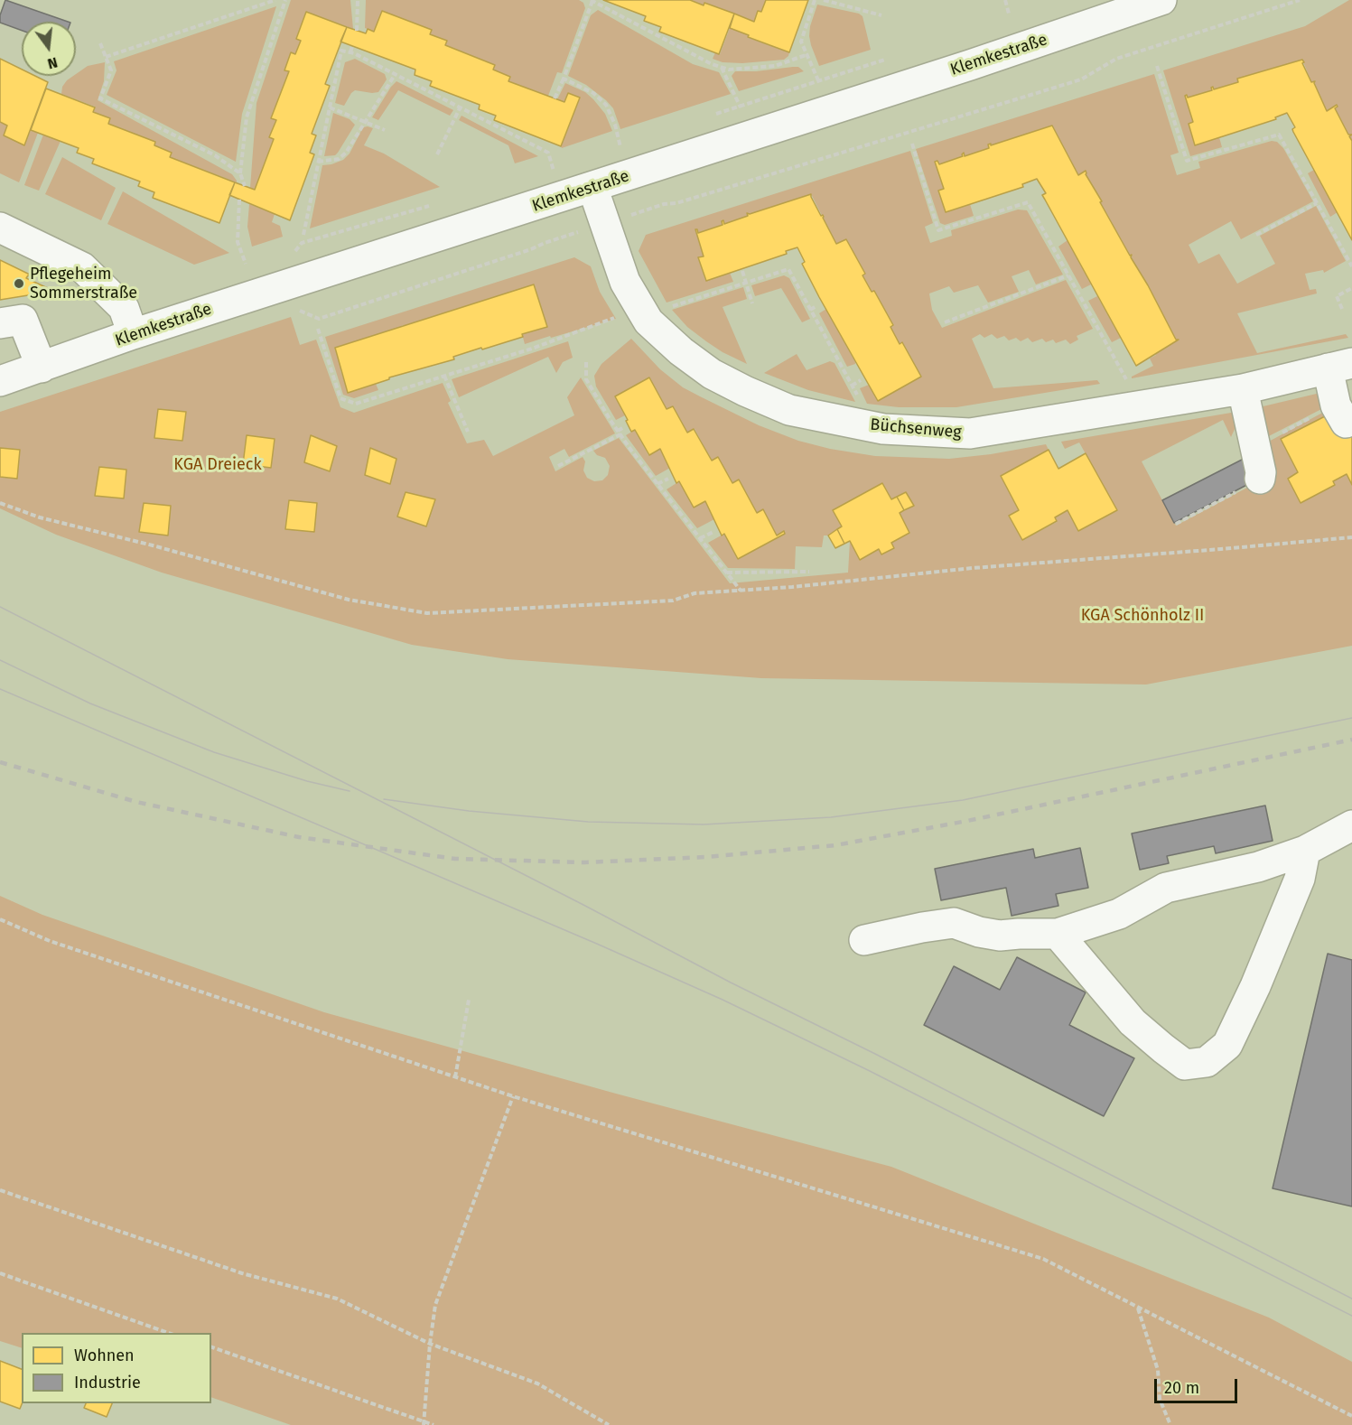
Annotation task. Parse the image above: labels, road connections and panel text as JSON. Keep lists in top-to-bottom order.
{
  "streets": {
    "street": ["Klemkestraße", "Büchsenweg"]
  },
  "crossings": [
    ["Klemkestraße", "Büchsenweg"]
  ],
  "parks": ["KGA Dreieck", "KGA Schönholz II"],
  "places": ["Pflegeheim Sommerstraße"],
  "legend": ["Wohnen", "Industrie"],
  "scale_bar": "20 m",
  "north": "bottom"
}
